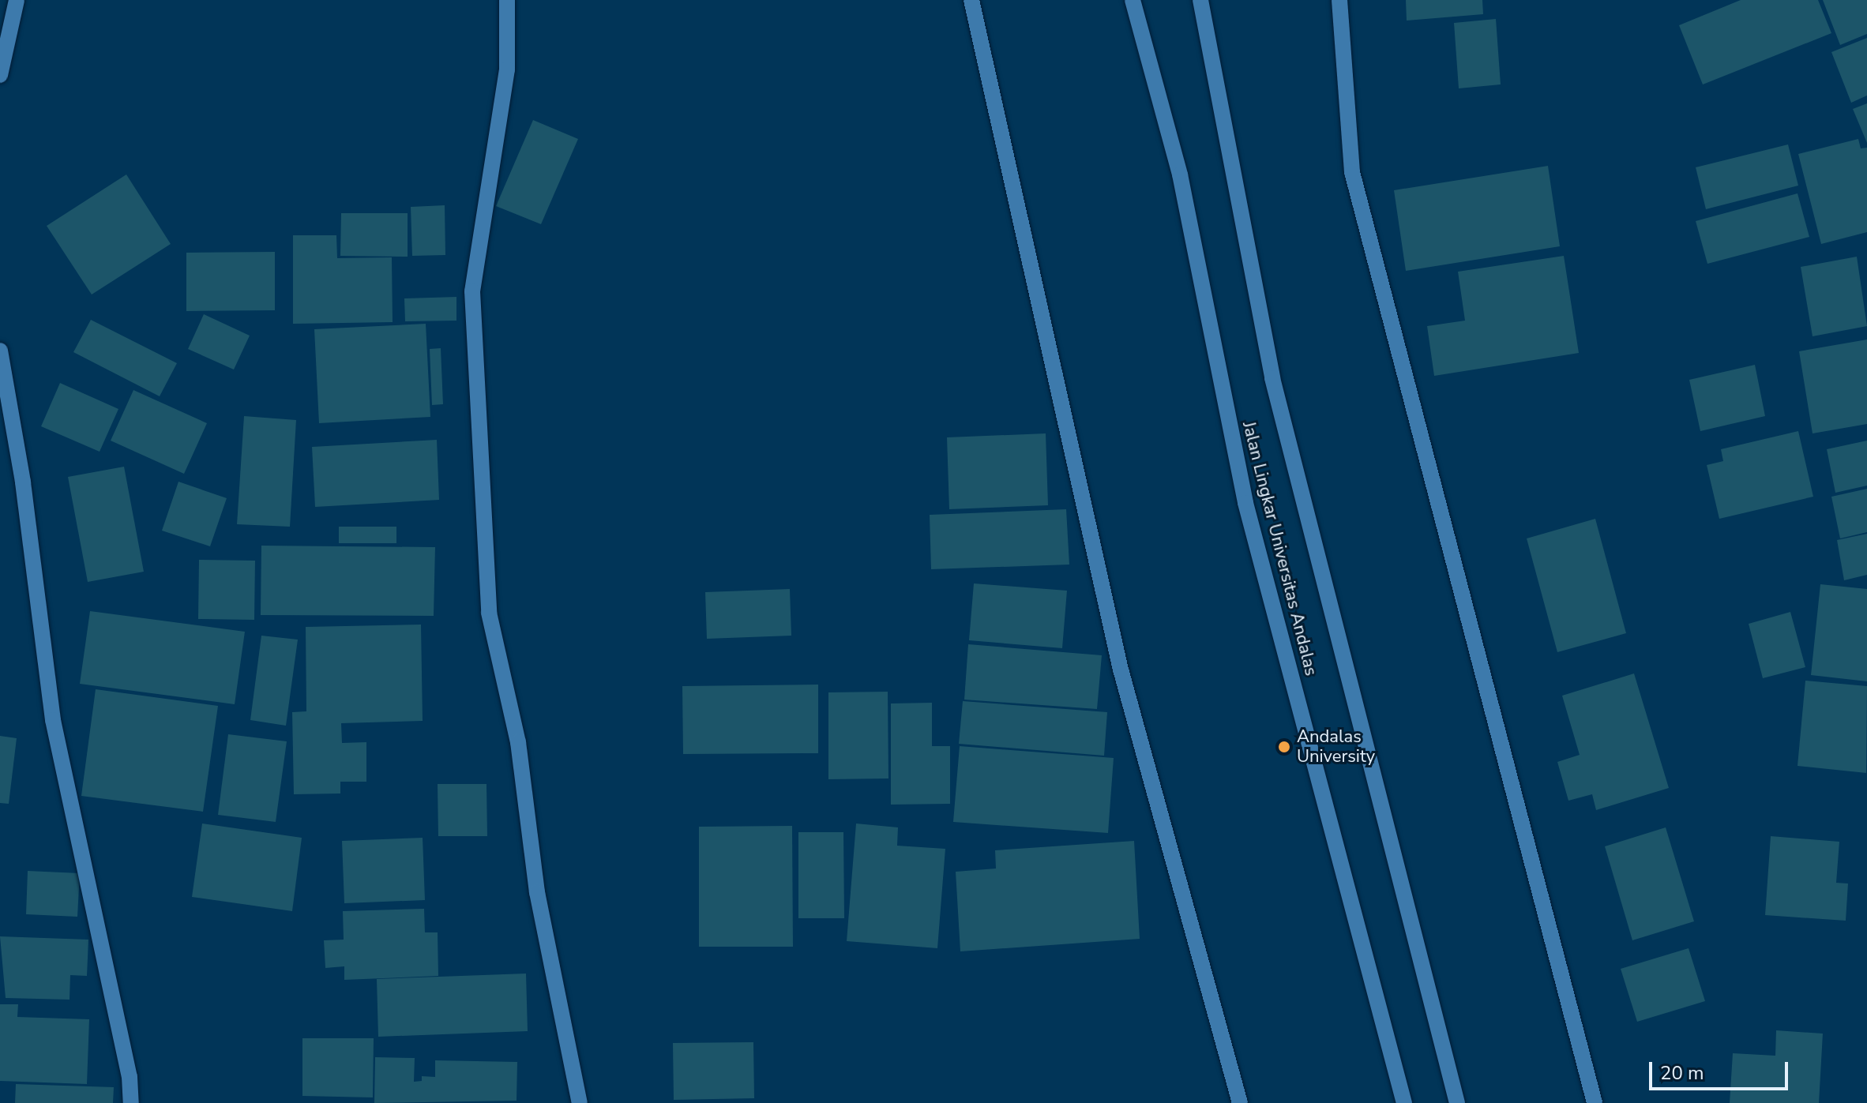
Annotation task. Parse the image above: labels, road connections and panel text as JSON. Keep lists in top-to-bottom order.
{
  "streets": {
    "street": ["Jalan Lingkar Universitas Andalas"]
  },
  "places": ["Andalas University"],
  "scale_bar": "20 m"
}
